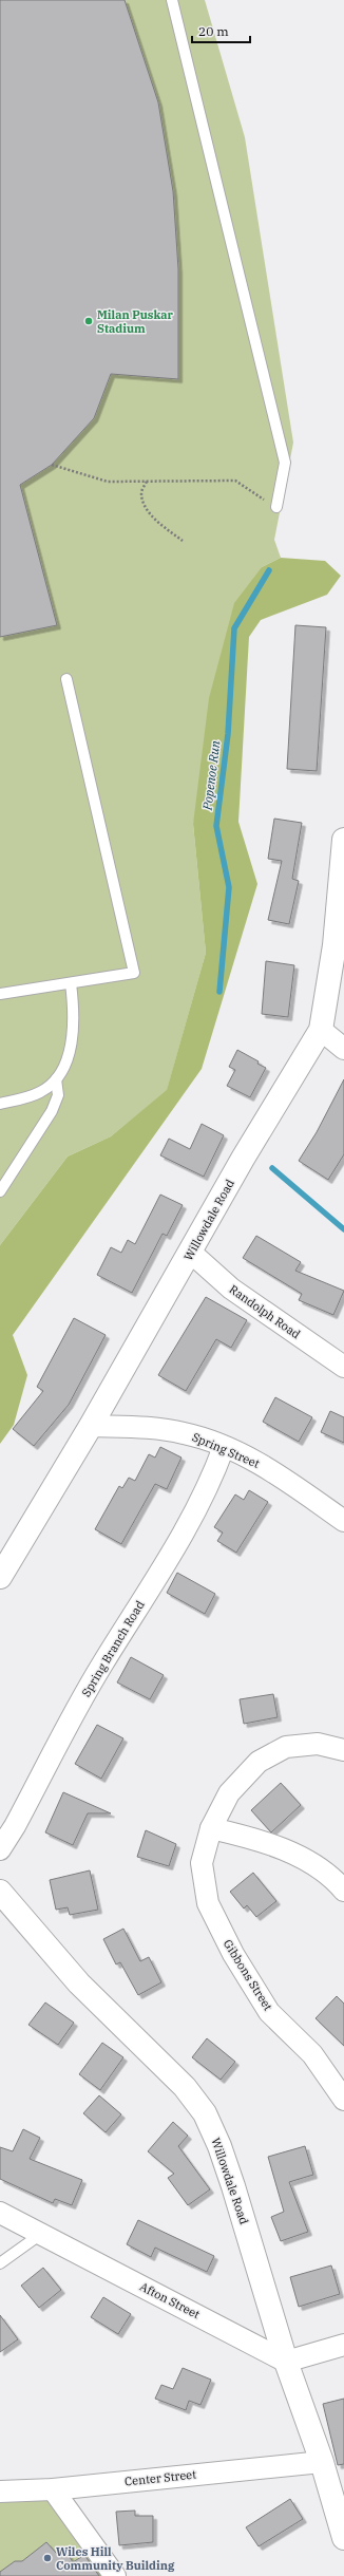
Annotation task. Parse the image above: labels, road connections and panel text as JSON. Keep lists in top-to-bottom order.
{
  "streets": {
    "street": [
      "Willowdale Road",
      "Randolph Road",
      "Spring Street",
      "Spring Branch Road",
      "Gibbons Street",
      "Afton Street",
      "Center Street"
    ]
  },
  "crossings": [
    ["Willowdale Road", "Randolph Road"],
    ["Willowdale Road", "Spring Street"],
    ["Willowdale Road", "Afton Street"],
    ["Willowdale Road", "Center Street"],
    ["Spring Street", "Spring Branch Road"]
  ],
  "water": ["Popenoe Run"],
  "places": ["Milan Puskar Stadium", "Wiles Hill Community Building"],
  "scale_bar": "20 m"
}
